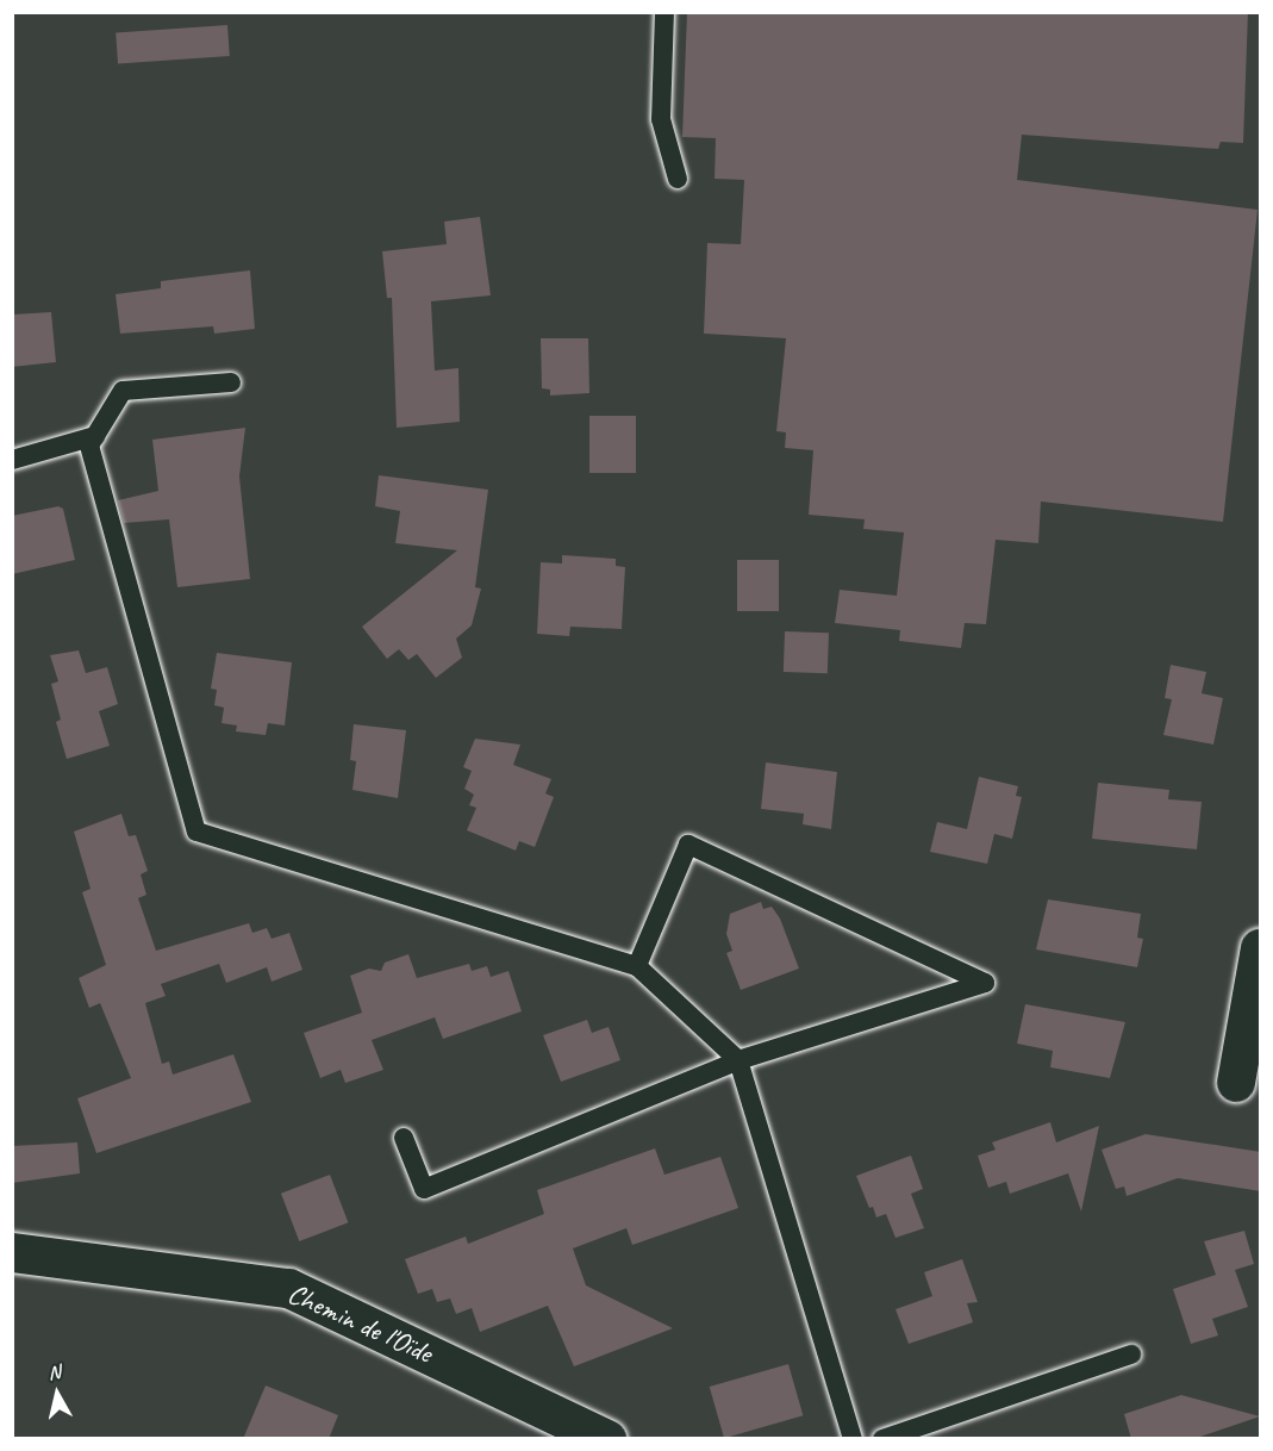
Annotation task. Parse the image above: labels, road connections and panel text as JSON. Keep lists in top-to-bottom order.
{
  "streets": {
    "street": ["Chemin de l'Oïde"]
  },
  "north": "top"
}
